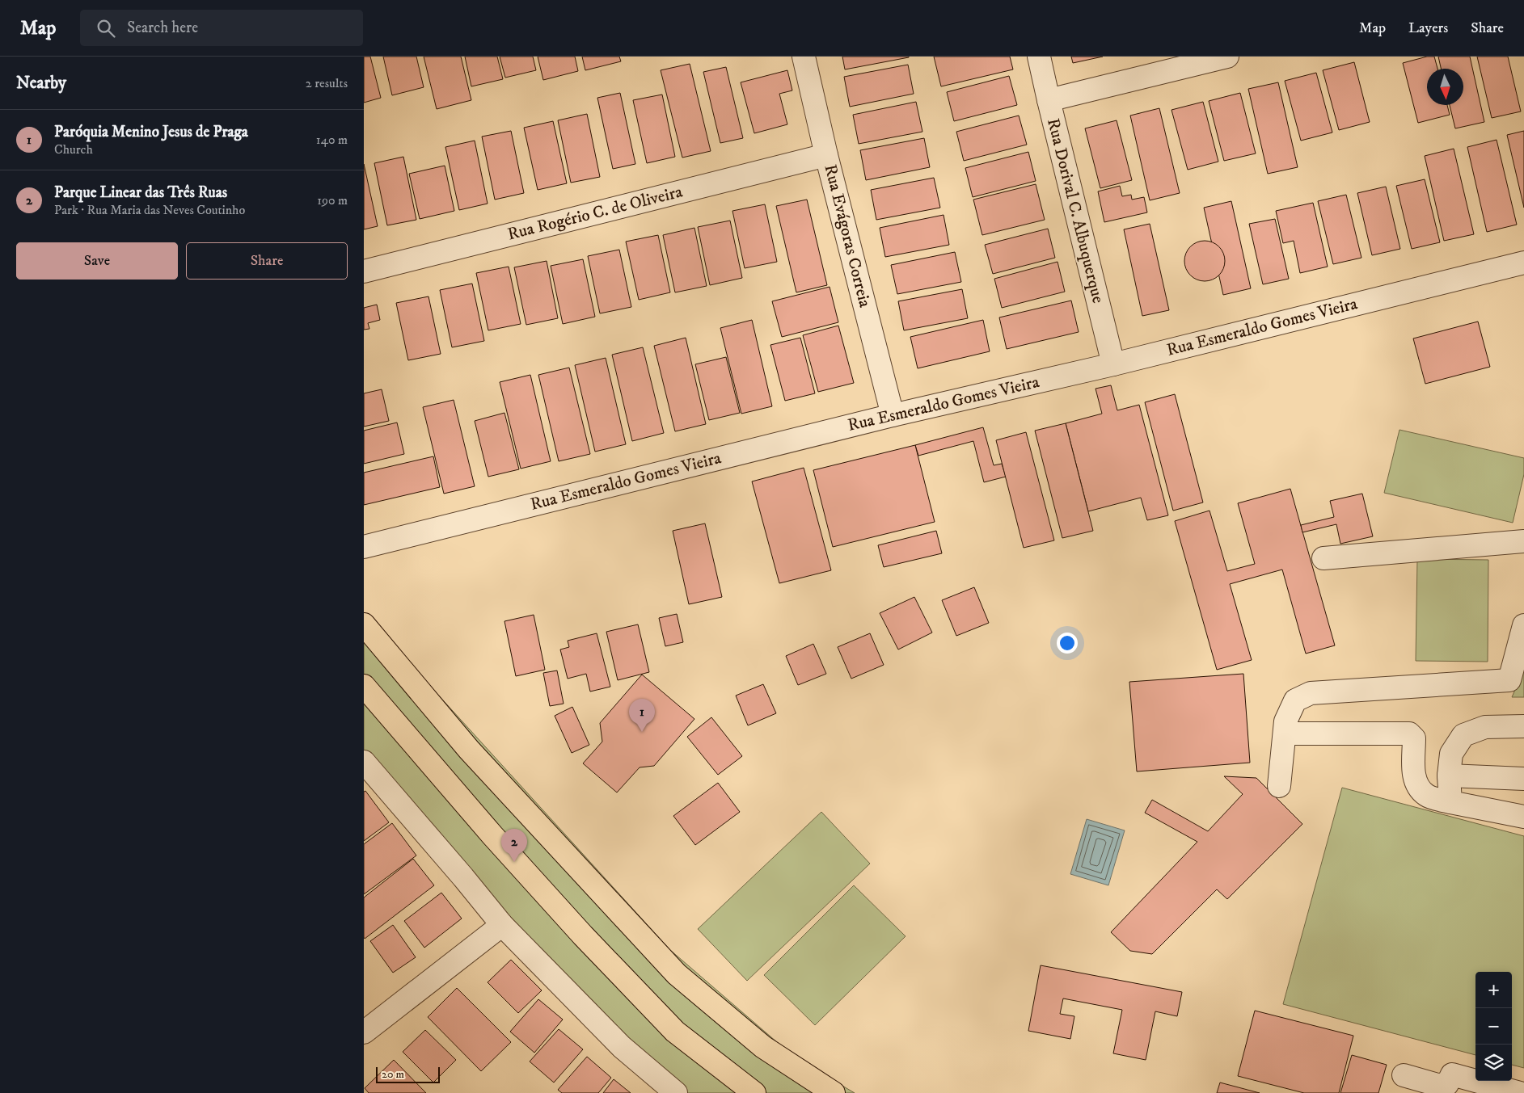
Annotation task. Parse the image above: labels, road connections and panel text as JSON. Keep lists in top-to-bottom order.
{
  "streets": {
    "street": [
      "Rua Dorival C. Albuquerque",
      "Rua Rogério C. de Oliveira",
      "Rua Evágoras Correia",
      "Rua Esmeraldo Gomes Vieira"
    ]
  },
  "crossings": [
    ["Rua Dorival C. Albuquerque", "Rua Esmeraldo Gomes Vieira"],
    ["Rua Rogério C. de Oliveira", "Rua Evágoras Correia"],
    ["Rua Evágoras Correia", "Rua Esmeraldo Gomes Vieira"]
  ],
  "scale_bar": "20 m",
  "north": "bottom",
  "page": {
    "header": "Map",
    "search": "Search here",
    "nav": ["Map", "Layers", "Share"],
    "heading": ["Nearby", "2 results"],
    "list": [
      {
        "mark": "1",
        "name": "Paróquia Menino Jesus de Praga",
        "note": "Church",
        "value": "140 m"
      },
      {
        "mark": "2",
        "name": "Parque Linear das Três Ruas",
        "note": "Park · Rua Maria das Neves Coutinho",
        "value": "190 m"
      }
    ],
    "buttons": ["Save", "Share"],
    "pins": ["1", "2"],
    "map_buttons": ["+", "−"],
    "scale": "20 m"
  }
}
